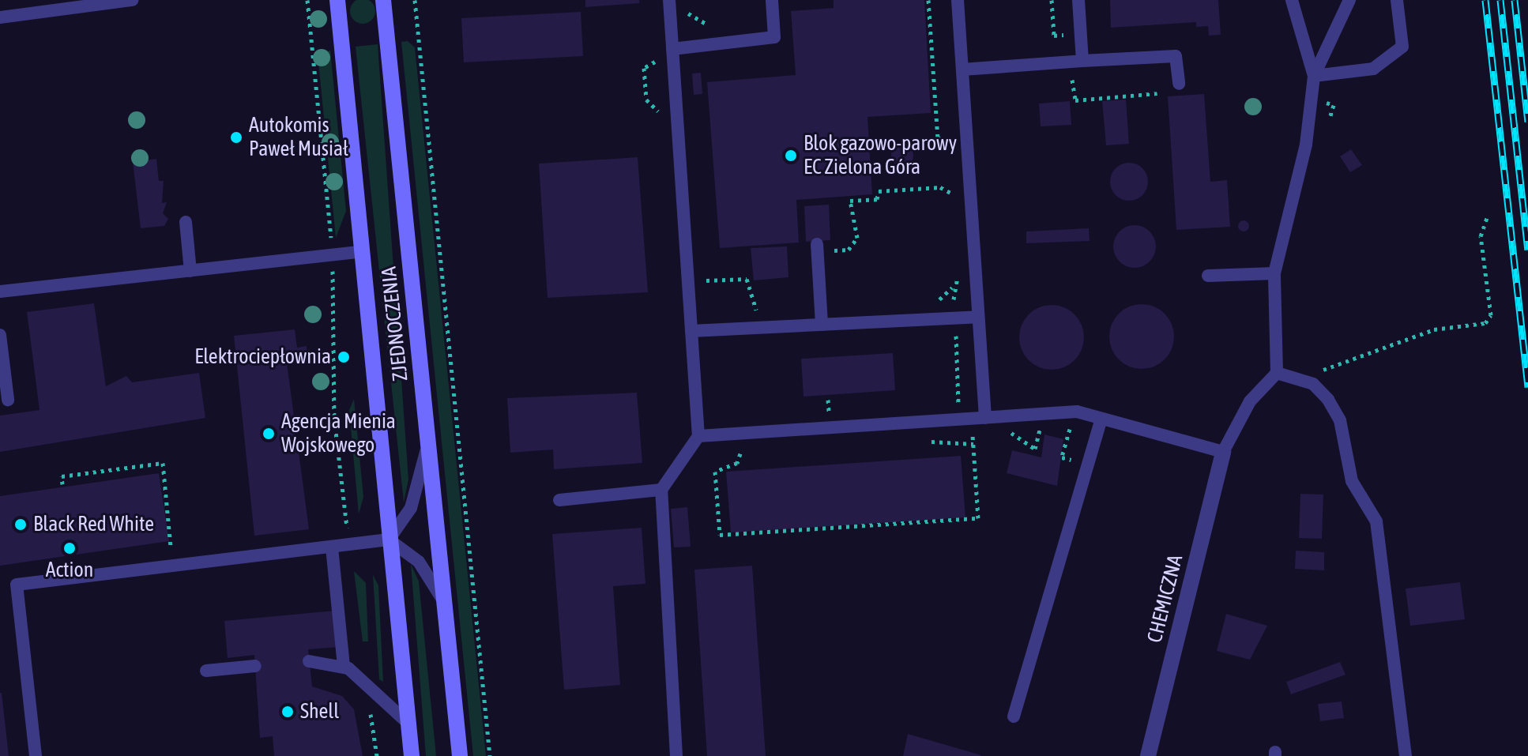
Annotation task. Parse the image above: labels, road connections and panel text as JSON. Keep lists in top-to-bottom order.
{
  "streets": {
    "main road": ["ZJEDNOCZENIA"],
    "street": ["CHEMICZNA"]
  },
  "places": [
    "Autokomis Paweł Musiał",
    "Blok gazowo-parowy EC Zielona Góra",
    "Elektrociepłownia",
    "Agencja Mienia Wojskowego",
    "Black Red White",
    "Action",
    "Shell"
  ]
}
